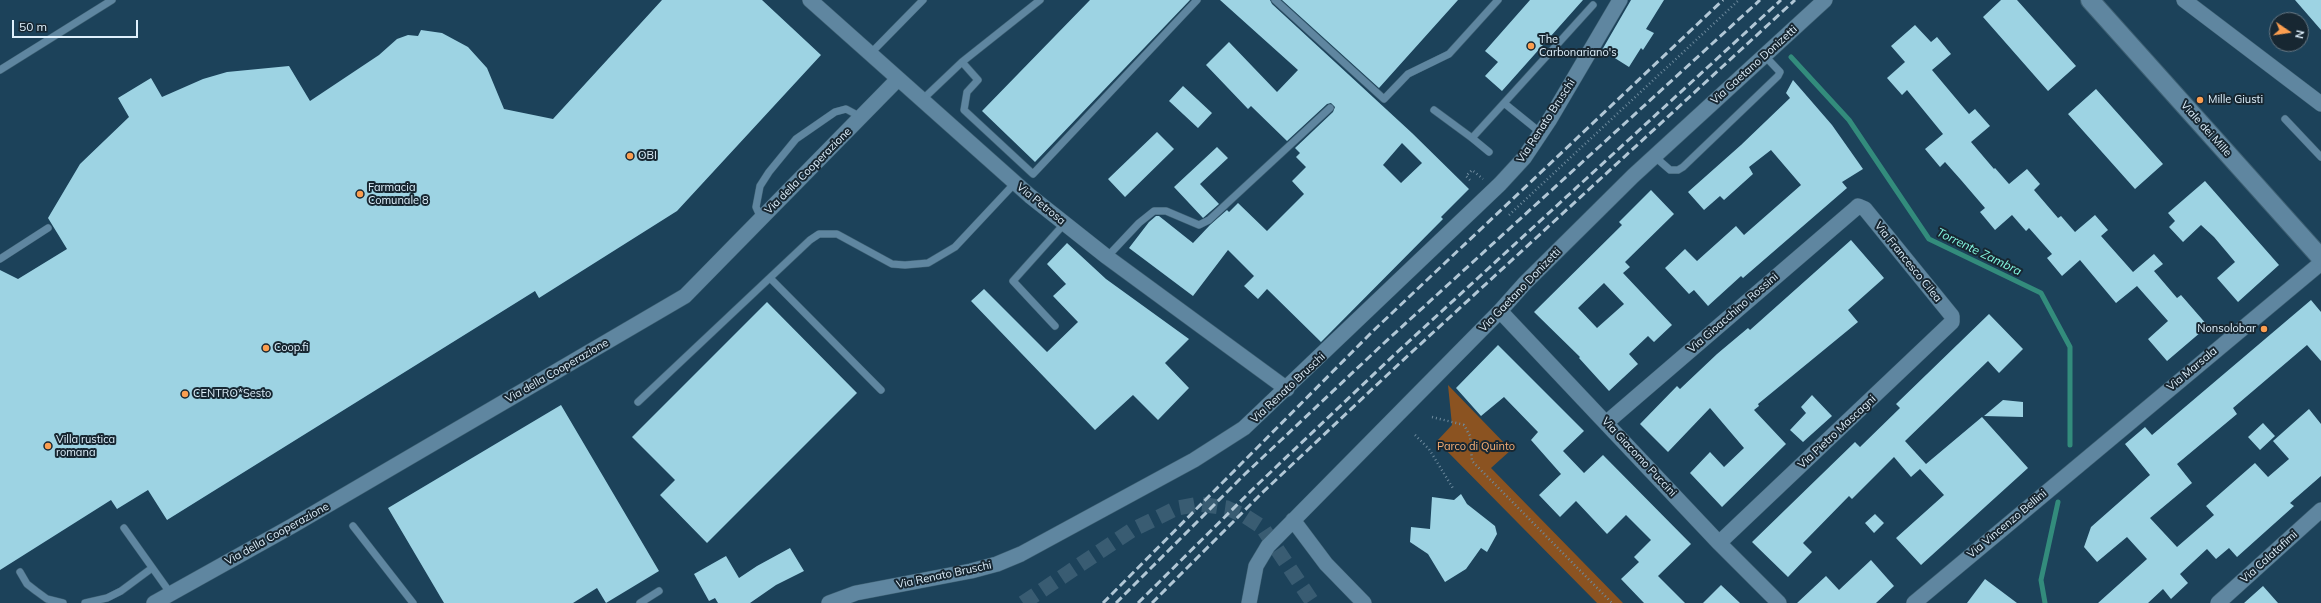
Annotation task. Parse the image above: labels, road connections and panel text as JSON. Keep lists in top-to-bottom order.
{
  "streets": {
    "street": [
      "Via Gaetano Donizetti",
      "Via Renato Bruschi",
      "Viale dei Mille",
      "Via della Cooperazione",
      "Via Petrosa",
      "Via Francesco Cilea",
      "Via Gioacchino Rossini",
      "Via Marsala",
      "Via Pietro Mascagni",
      "Via Giacomo Puccini",
      "Via Vincenzo Bellini",
      "Via Calatafimi"
    ]
  },
  "crossings": [
    ["Via Gaetano Donizetti", "Via Giacomo Puccini"],
    ["Via Renato Bruschi", "Via Petrosa"],
    ["Via della Cooperazione", "Via Petrosa"],
    ["Via Francesco Cilea", "Via Gioacchino Rossini"],
    ["Via Francesco Cilea", "Via Pietro Mascagni"],
    ["Via Gioacchino Rossini", "Via Giacomo Puccini"],
    ["Via Marsala", "Via Vincenzo Bellini"],
    ["Via Pietro Mascagni", "Via Giacomo Puccini"]
  ],
  "water": ["Torrente Zambra"],
  "parks": ["Parco di Quinto"],
  "places": [
    "The Carbonariano's",
    "Mille Giusti",
    "OBI",
    "Farmacia Comunale 8",
    "Nonsolobar",
    "Coop.fi",
    "CENTRO*Sesto",
    "Villa rustica romana"
  ],
  "scale_bar": "50 m",
  "north": "right"
}
